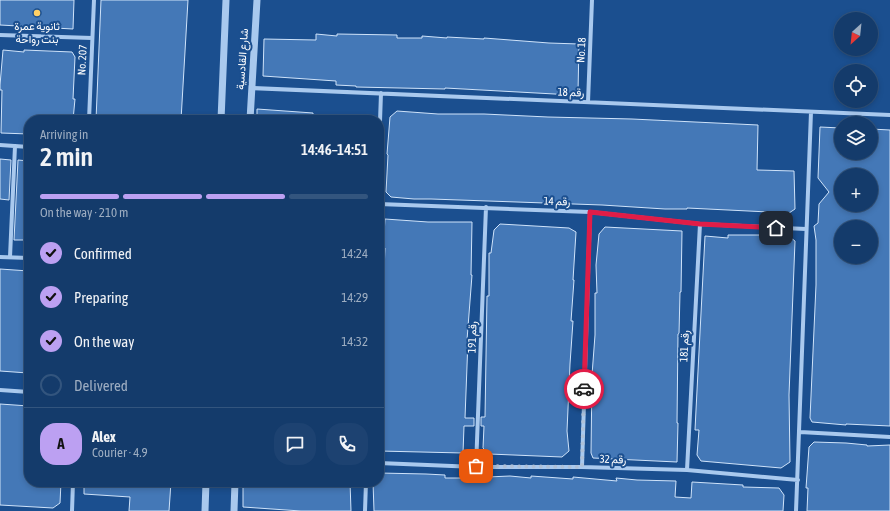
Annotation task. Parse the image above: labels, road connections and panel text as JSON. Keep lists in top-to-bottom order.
{
  "streets": {
    "street": [
      "No. 18",
      "شارع القادسية",
      "No. 207",
      "رقم 18",
      "رقم 14",
      "رقم 191",
      "رقم 181",
      "رقم 32"
    ]
  },
  "crossings": [
    ["No. 18", "رقم 18"],
    ["شارع القادسية", "رقم 18"],
    ["رقم 14", "رقم 191"],
    ["رقم 14", "رقم 181"],
    ["رقم 191", "رقم 32"],
    ["رقم 181", "رقم 32"]
  ],
  "places": ["ثانوية عمرة بنت رواحة"],
  "north": "bottom left",
  "page": {
    "map_buttons": ["+", "−"],
    "heading": ["2 min", "Arriving in", "14:46–14:51"],
    "panel": ["Alex", "Courier · 4.9"],
    "bar": "On the way · 210 m",
    "list": [
      ["Confirmed", "14:24"],
      ["Preparing", "14:29"],
      ["On the way", "14:32"],
      "Delivered"
    ],
    "round": "A"
  }
}
